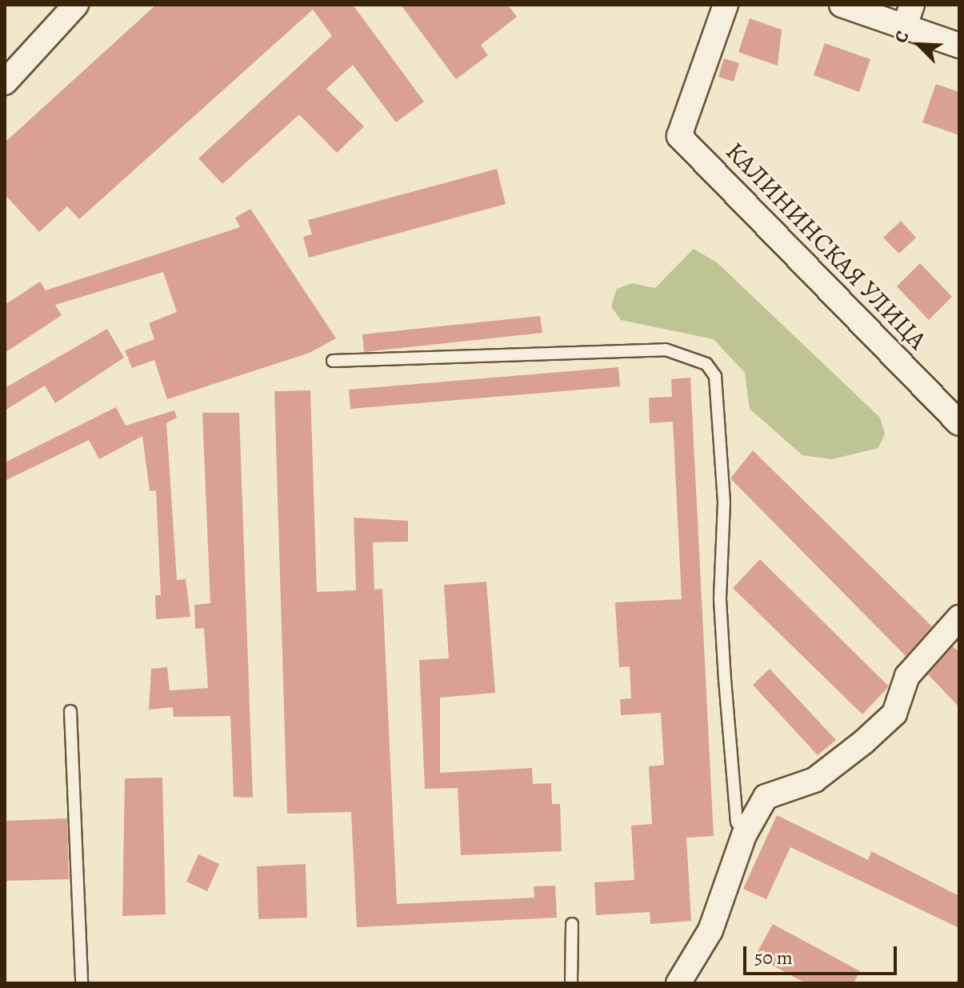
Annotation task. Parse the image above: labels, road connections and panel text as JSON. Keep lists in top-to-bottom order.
{
  "streets": {
    "street": ["КАЛИНИНСКАЯ УЛИЦА"]
  },
  "scale_bar": "50 m",
  "north": "top left"
}
